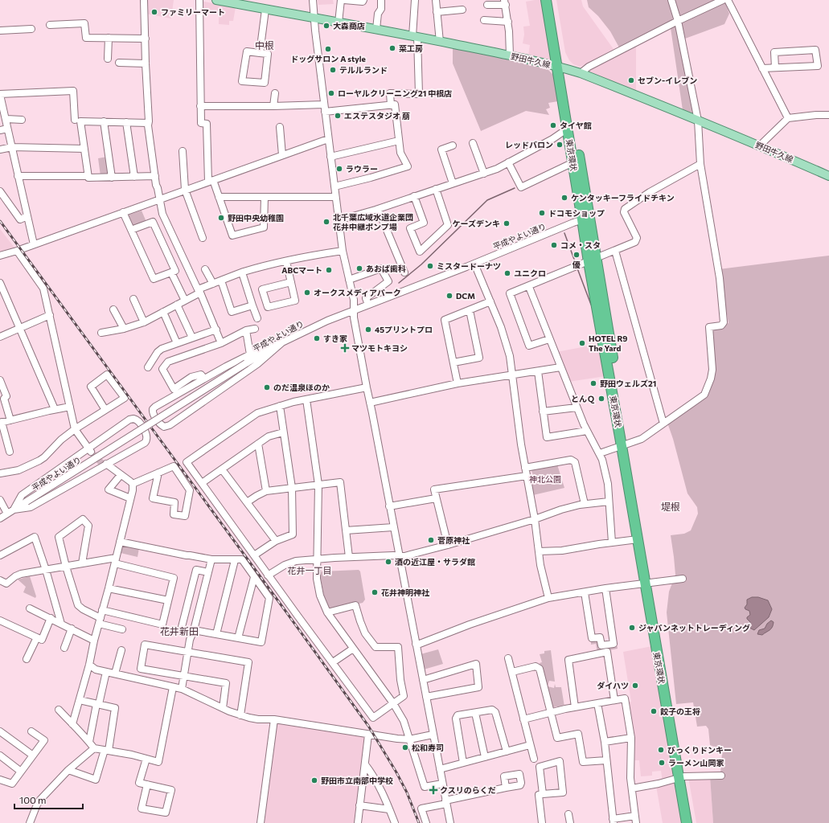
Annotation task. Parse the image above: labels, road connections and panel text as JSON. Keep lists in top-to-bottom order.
{
  "streets": {
    "highway": ["東京環状"],
    "main road": ["野田牛久線"],
    "street": ["平成やよい通り"]
  },
  "crossings": [
    ["野田牛久線", "東京環状"],
    ["東京環状", "平成やよい通り"]
  ],
  "districts": [
    "中根",
    "堤根",
    "花井一丁目",
    "花井新田"
  ],
  "parks": ["神北公園"],
  "places": {
    "other": [
      "ファミリーマート",
      "大森商店",
      "菜工房",
      "ドッグサロン A style",
      "テルルランド",
      "セブン-イレブン",
      "ローヤルクリーニング21 中根店",
      "エステスタジオ 萠",
      "タイヤ館",
      "レッドバロン",
      "ラウラー",
      "ケンタッキーフライドチキン",
      "ドコモショップ",
      "野田中央幼稚園",
      "北千葉広域水道企業団 花井中継ポンプ場",
      "ケーズデンキ",
      "コメ・スタ",
      "優",
      "ミスタードーナツ",
      "あおば歯科",
      "ABCマート",
      "ユニクロ",
      "オークスメディアパーク",
      "DCM",
      "45プリントプロ",
      "すき家",
      "HOTEL R9 The Yard",
      "野田ウェルズ21",
      "のだ温泉ほのか",
      "とんＱ",
      "菅原神社",
      "酒の近江屋・サラダ館",
      "花井神明神社",
      "ジャパンネットトレーディング",
      "ダイハツ",
      "餃子の王将",
      "松和寿司",
      "びっくりドンキー",
      "ラーメン山岡家",
      "野田市立南部中学校"
    ],
    "health": ["マツモトキヨシ", "クスリのらくだ"]
  },
  "scale_bar": "100 m"
}
